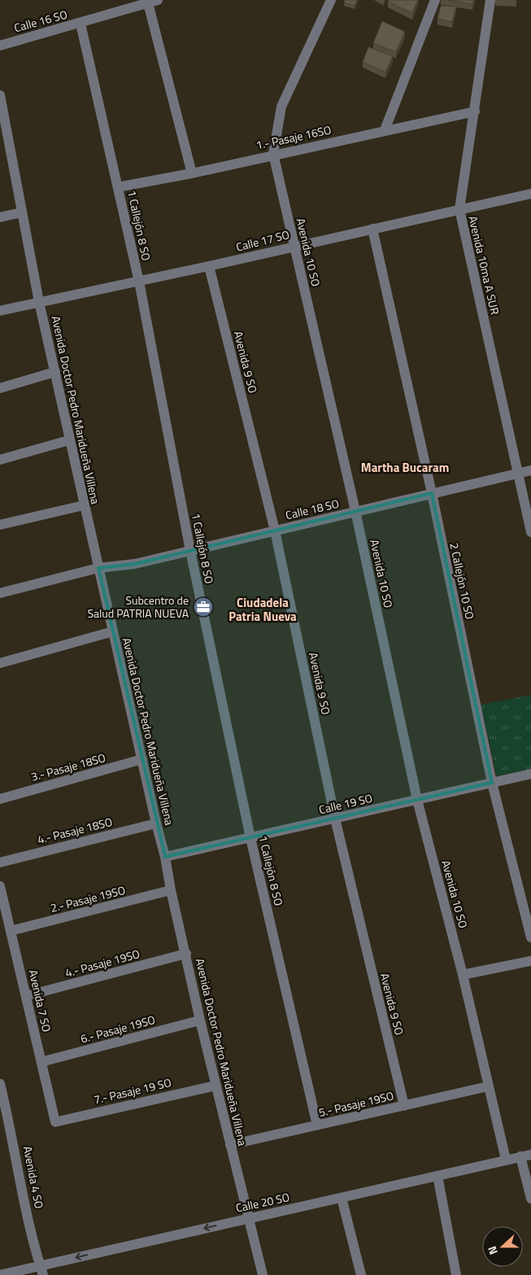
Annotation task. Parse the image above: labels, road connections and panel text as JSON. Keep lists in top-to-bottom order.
{
  "streets": {
    "street": [
      "Calle 16 SO",
      "1.- Pasaje 16SO",
      "1 Callejón 8 SO",
      "Calle 17 SO",
      "Avenida 10 SO",
      "Avenida 10ma A SUR",
      "Avenida 9 SO",
      "Avenida Doctor Pedro Maridueña Villena",
      "Calle 18 SO",
      "2 Callejón 10 SO",
      "3.- Pasaje 18SO",
      "Calle 19 SO",
      "4.- Pasaje 18SO",
      "2.- Pasaje 19SO",
      "4.- Pasaje 19SO",
      "Avenida 7 SO",
      "6.- Pasaje 19SO",
      "7.- Pasaje 19 SO",
      "5.- Pasaje 19SO",
      "Avenida 4 SO",
      "Calle 20 SO"
    ]
  },
  "crossings": [
    ["Calle 16 SO", "1 Callejón 8 SO"],
    ["1.- Pasaje 16SO", "1 Callejón 8 SO"],
    ["1.- Pasaje 16SO", "Avenida 10 SO"],
    ["1.- Pasaje 16SO", "Avenida 10ma A SUR"],
    ["1 Callejón 8 SO", "Calle 17 SO"],
    ["1 Callejón 8 SO", "Calle 18 SO"],
    ["1 Callejón 8 SO", "Calle 19 SO"],
    ["1 Callejón 8 SO", "5.- Pasaje 19SO"],
    ["Calle 17 SO", "Avenida 10 SO"],
    ["Calle 17 SO", "Avenida 10ma A SUR"],
    ["Calle 17 SO", "Avenida 9 SO"],
    ["Calle 17 SO", "Avenida Doctor Pedro Maridueña Villena"],
    ["Calle 17 SO", "2 Callejón 10 SO"],
    ["Avenida 10 SO", "Calle 18 SO"],
    ["Avenida 10 SO", "Calle 19 SO"],
    ["Avenida 10 SO", "5.- Pasaje 19SO"],
    ["Avenida 10 SO", "Calle 20 SO"],
    ["Avenida 10ma A SUR", "Calle 18 SO"],
    ["Avenida 9 SO", "Calle 18 SO"],
    ["Avenida 9 SO", "Calle 19 SO"],
    ["Avenida 9 SO", "5.- Pasaje 19SO"],
    ["Avenida Doctor Pedro Maridueña Villena", "Calle 18 SO"],
    ["Avenida Doctor Pedro Maridueña Villena", "3.- Pasaje 18SO"],
    ["Avenida Doctor Pedro Maridueña Villena", "Calle 19 SO"],
    ["Avenida Doctor Pedro Maridueña Villena", "4.- Pasaje 18SO"],
    ["Avenida Doctor Pedro Maridueña Villena", "2.- Pasaje 19SO"],
    ["Avenida Doctor Pedro Maridueña Villena", "4.- Pasaje 19SO"],
    ["Avenida Doctor Pedro Maridueña Villena", "6.- Pasaje 19SO"],
    ["Avenida Doctor Pedro Maridueña Villena", "7.- Pasaje 19 SO"],
    ["Avenida Doctor Pedro Maridueña Villena", "5.- Pasaje 19SO"],
    ["Avenida Doctor Pedro Maridueña Villena", "Calle 20 SO"],
    ["Calle 18 SO", "2 Callejón 10 SO"],
    ["2 Callejón 10 SO", "Calle 19 SO"],
    ["2.- Pasaje 19SO", "Avenida 7 SO"],
    ["4.- Pasaje 19SO", "Avenida 7 SO"],
    ["Avenida 7 SO", "6.- Pasaje 19SO"],
    ["Avenida 7 SO", "7.- Pasaje 19 SO"],
    ["Avenida 4 SO", "Calle 20 SO"]
  ],
  "one_way": ["Calle 20 SO"],
  "districts": ["Martha Bucaram", "Ciudadela Patria Nueva"],
  "places": {
    "office": ["Subcentro de Salud PATRIA NUEVA"]
  },
  "north": "left"
}
